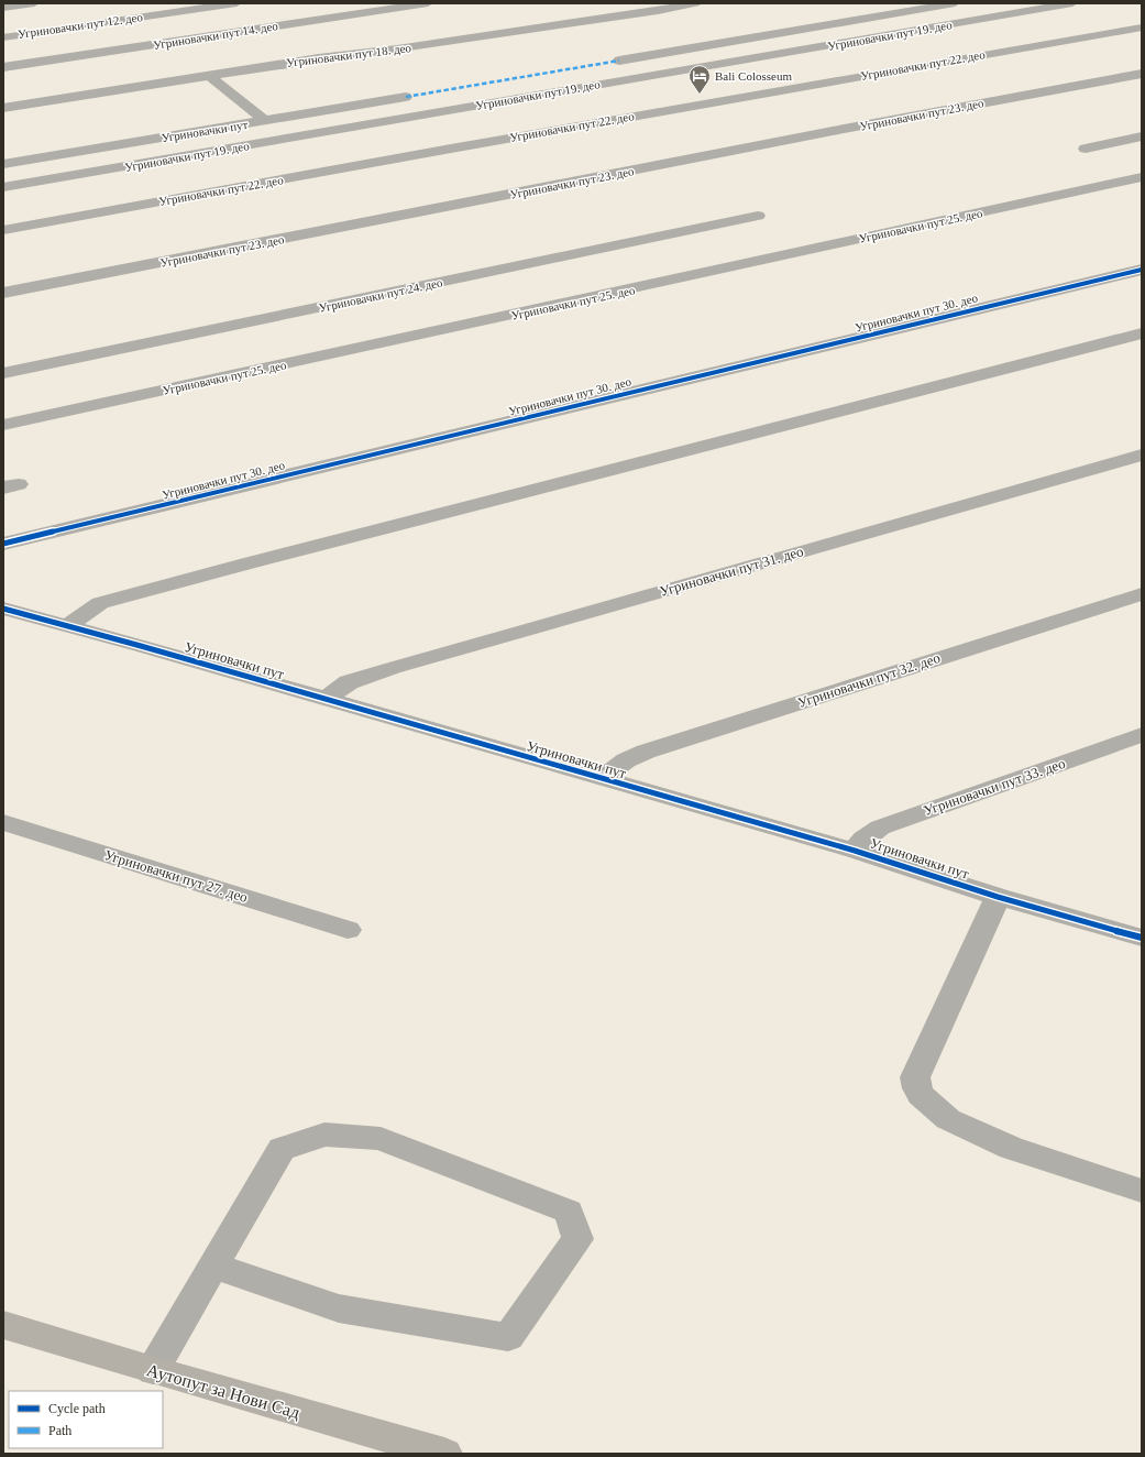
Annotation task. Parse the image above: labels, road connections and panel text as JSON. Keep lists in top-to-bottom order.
{
  "streets": {
    "main road": ["Аутопут за Нови Сад"],
    "street": [
      "Угриновачки пут 12. део",
      "Угриновачки пут 14. део",
      "Угриновачки пут 19. део",
      "Угриновачки пут 18. део",
      "Угриновачки пут 22. део",
      "Угриновачки пут 23. део",
      "Угриновачки пут",
      "Угриновачки пут 25. део",
      "Угриновачки пут 24. део",
      "Угриновачки пут 30. део",
      "Угриновачки пут 31. део",
      "Угриновачки пут 32. део",
      "Угриновачки пут 33. део",
      "Угриновачки пут 27. део"
    ]
  },
  "crossings": [
    ["Угриновачки пут", "Угриновачки пут 31. део"],
    ["Угриновачки пут", "Угриновачки пут 32. део"],
    ["Угриновачки пут", "Угриновачки пут 33. део"]
  ],
  "places": {
    "hotel": ["Bali Colosseum"]
  },
  "legend": ["Cycle path", "Path"]
}
